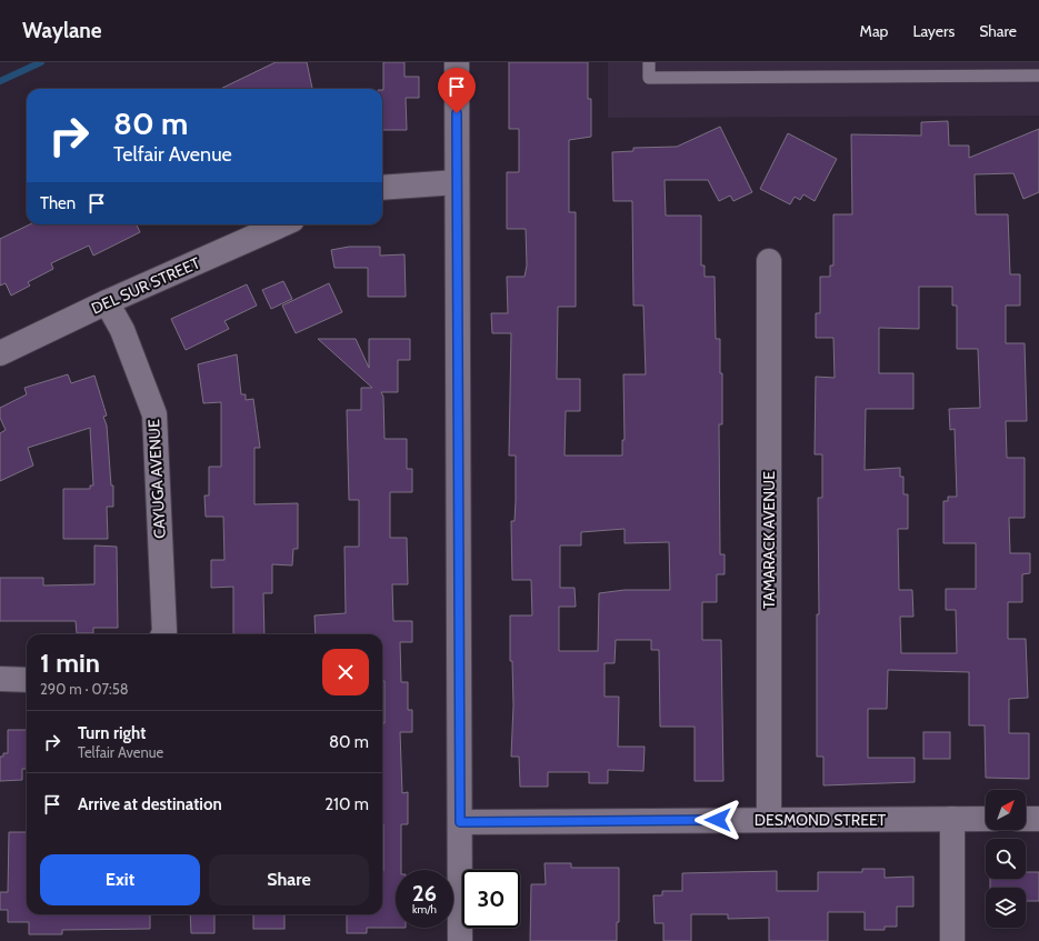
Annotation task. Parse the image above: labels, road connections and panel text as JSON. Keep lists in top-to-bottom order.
{
  "streets": {
    "street": [
      "DEL SUR STREET",
      "CAYUGA AVENUE",
      "TAMARACK AVENUE",
      "DESMOND STREET"
    ]
  },
  "crossings": [
    ["DEL SUR STREET", "CAYUGA AVENUE"],
    ["TAMARACK AVENUE", "DESMOND STREET"]
  ],
  "north": "top right",
  "page": {
    "header": "Waylane",
    "nav": ["Map", "Layers", "Share"],
    "turn": ["80 m", "Telfair Avenue"],
    "then": "Then",
    "heading": ["1 min", "290 m · 07:58"],
    "list": [
      {
        "name": "Turn right",
        "note": "Telfair Avenue",
        "value": "80 m"
      },
      {
        "name": "Arrive at destination",
        "value": "210 m"
      }
    ],
    "buttons": ["Exit", "Share"],
    "speed": "26 km/h",
    "limit": "30"
  }
}
